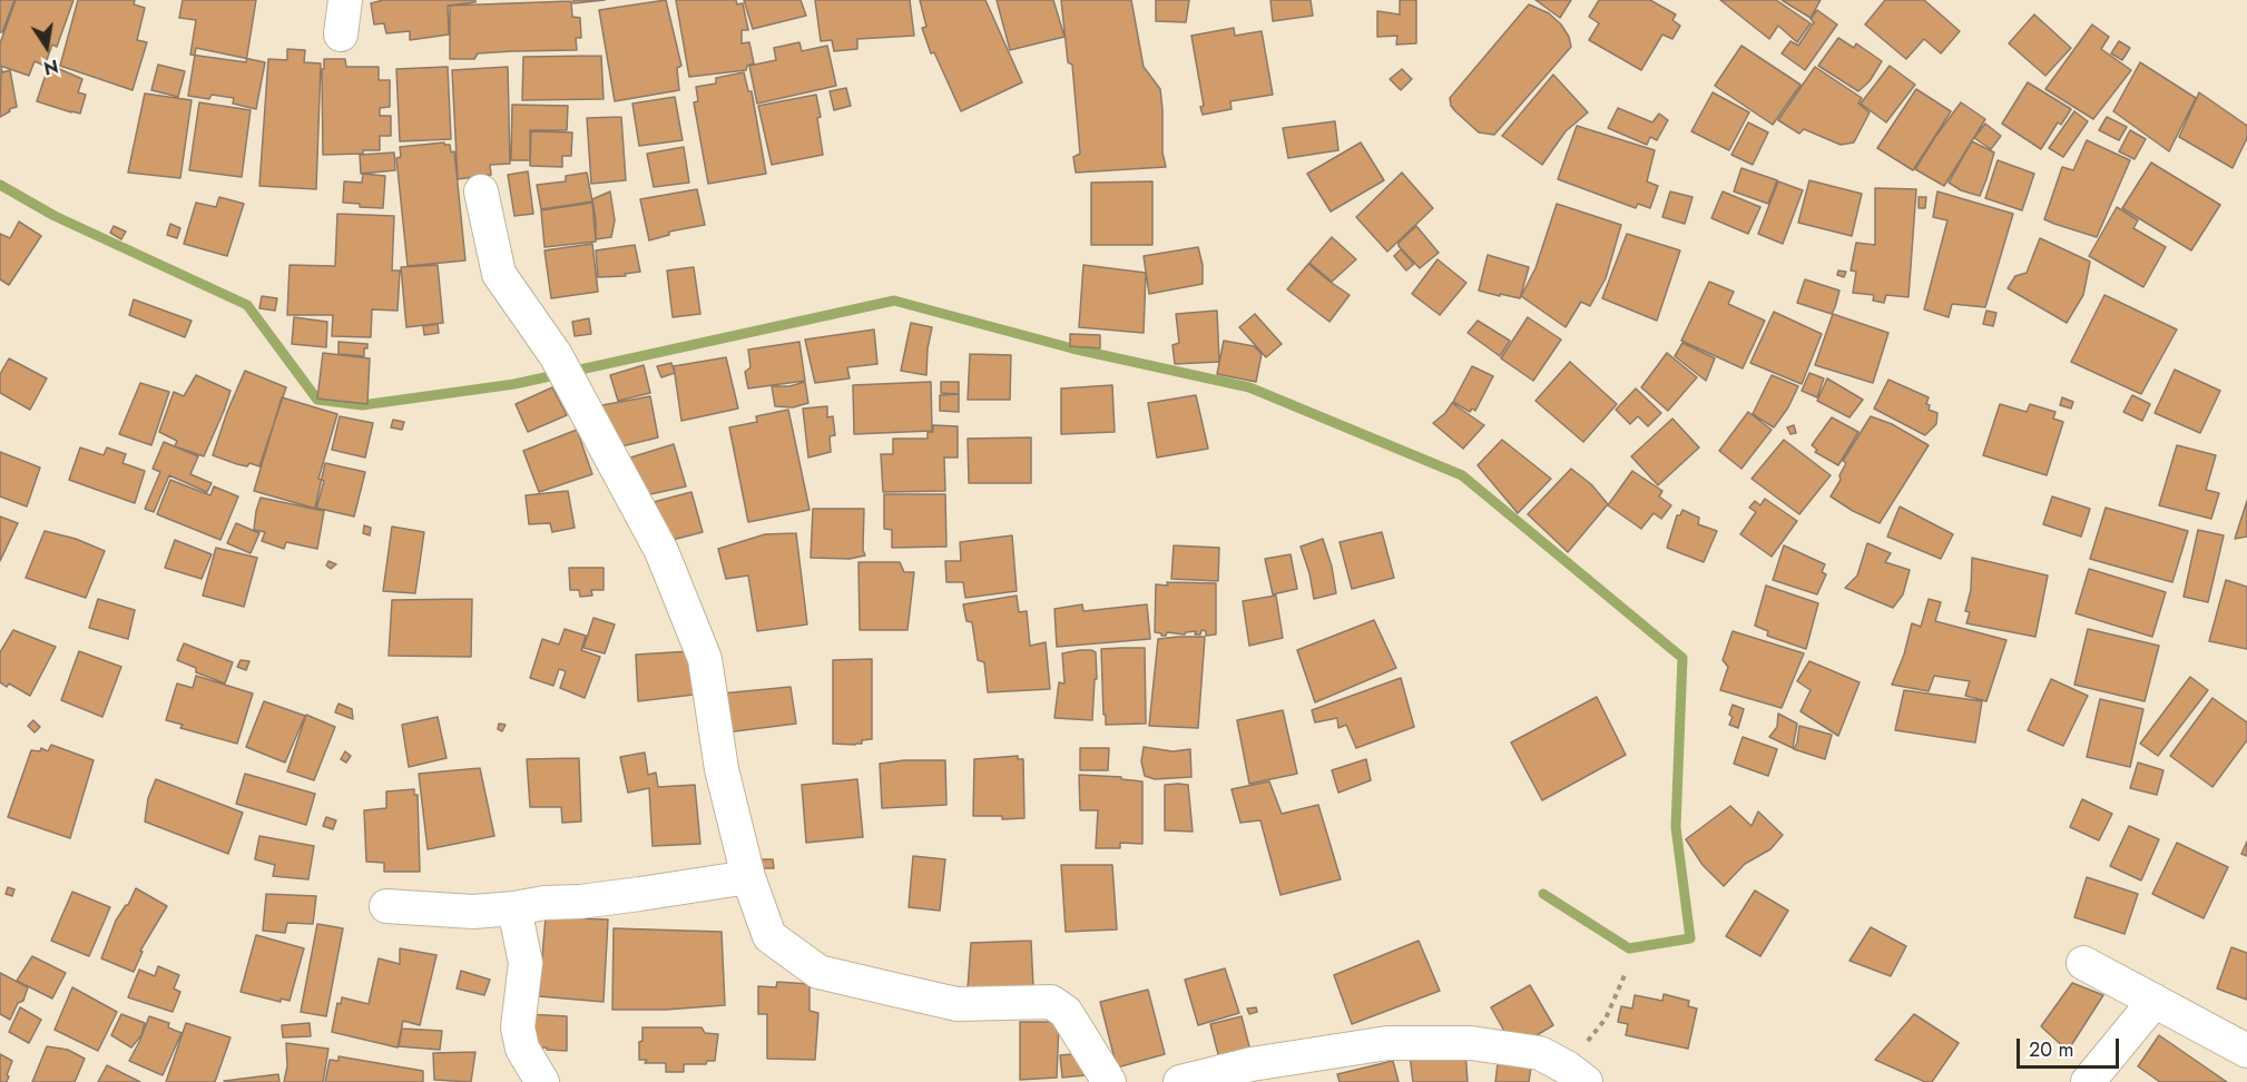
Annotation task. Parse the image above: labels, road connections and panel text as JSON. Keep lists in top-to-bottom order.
{
  "scale_bar": "20 m",
  "north": "bottom"
}
